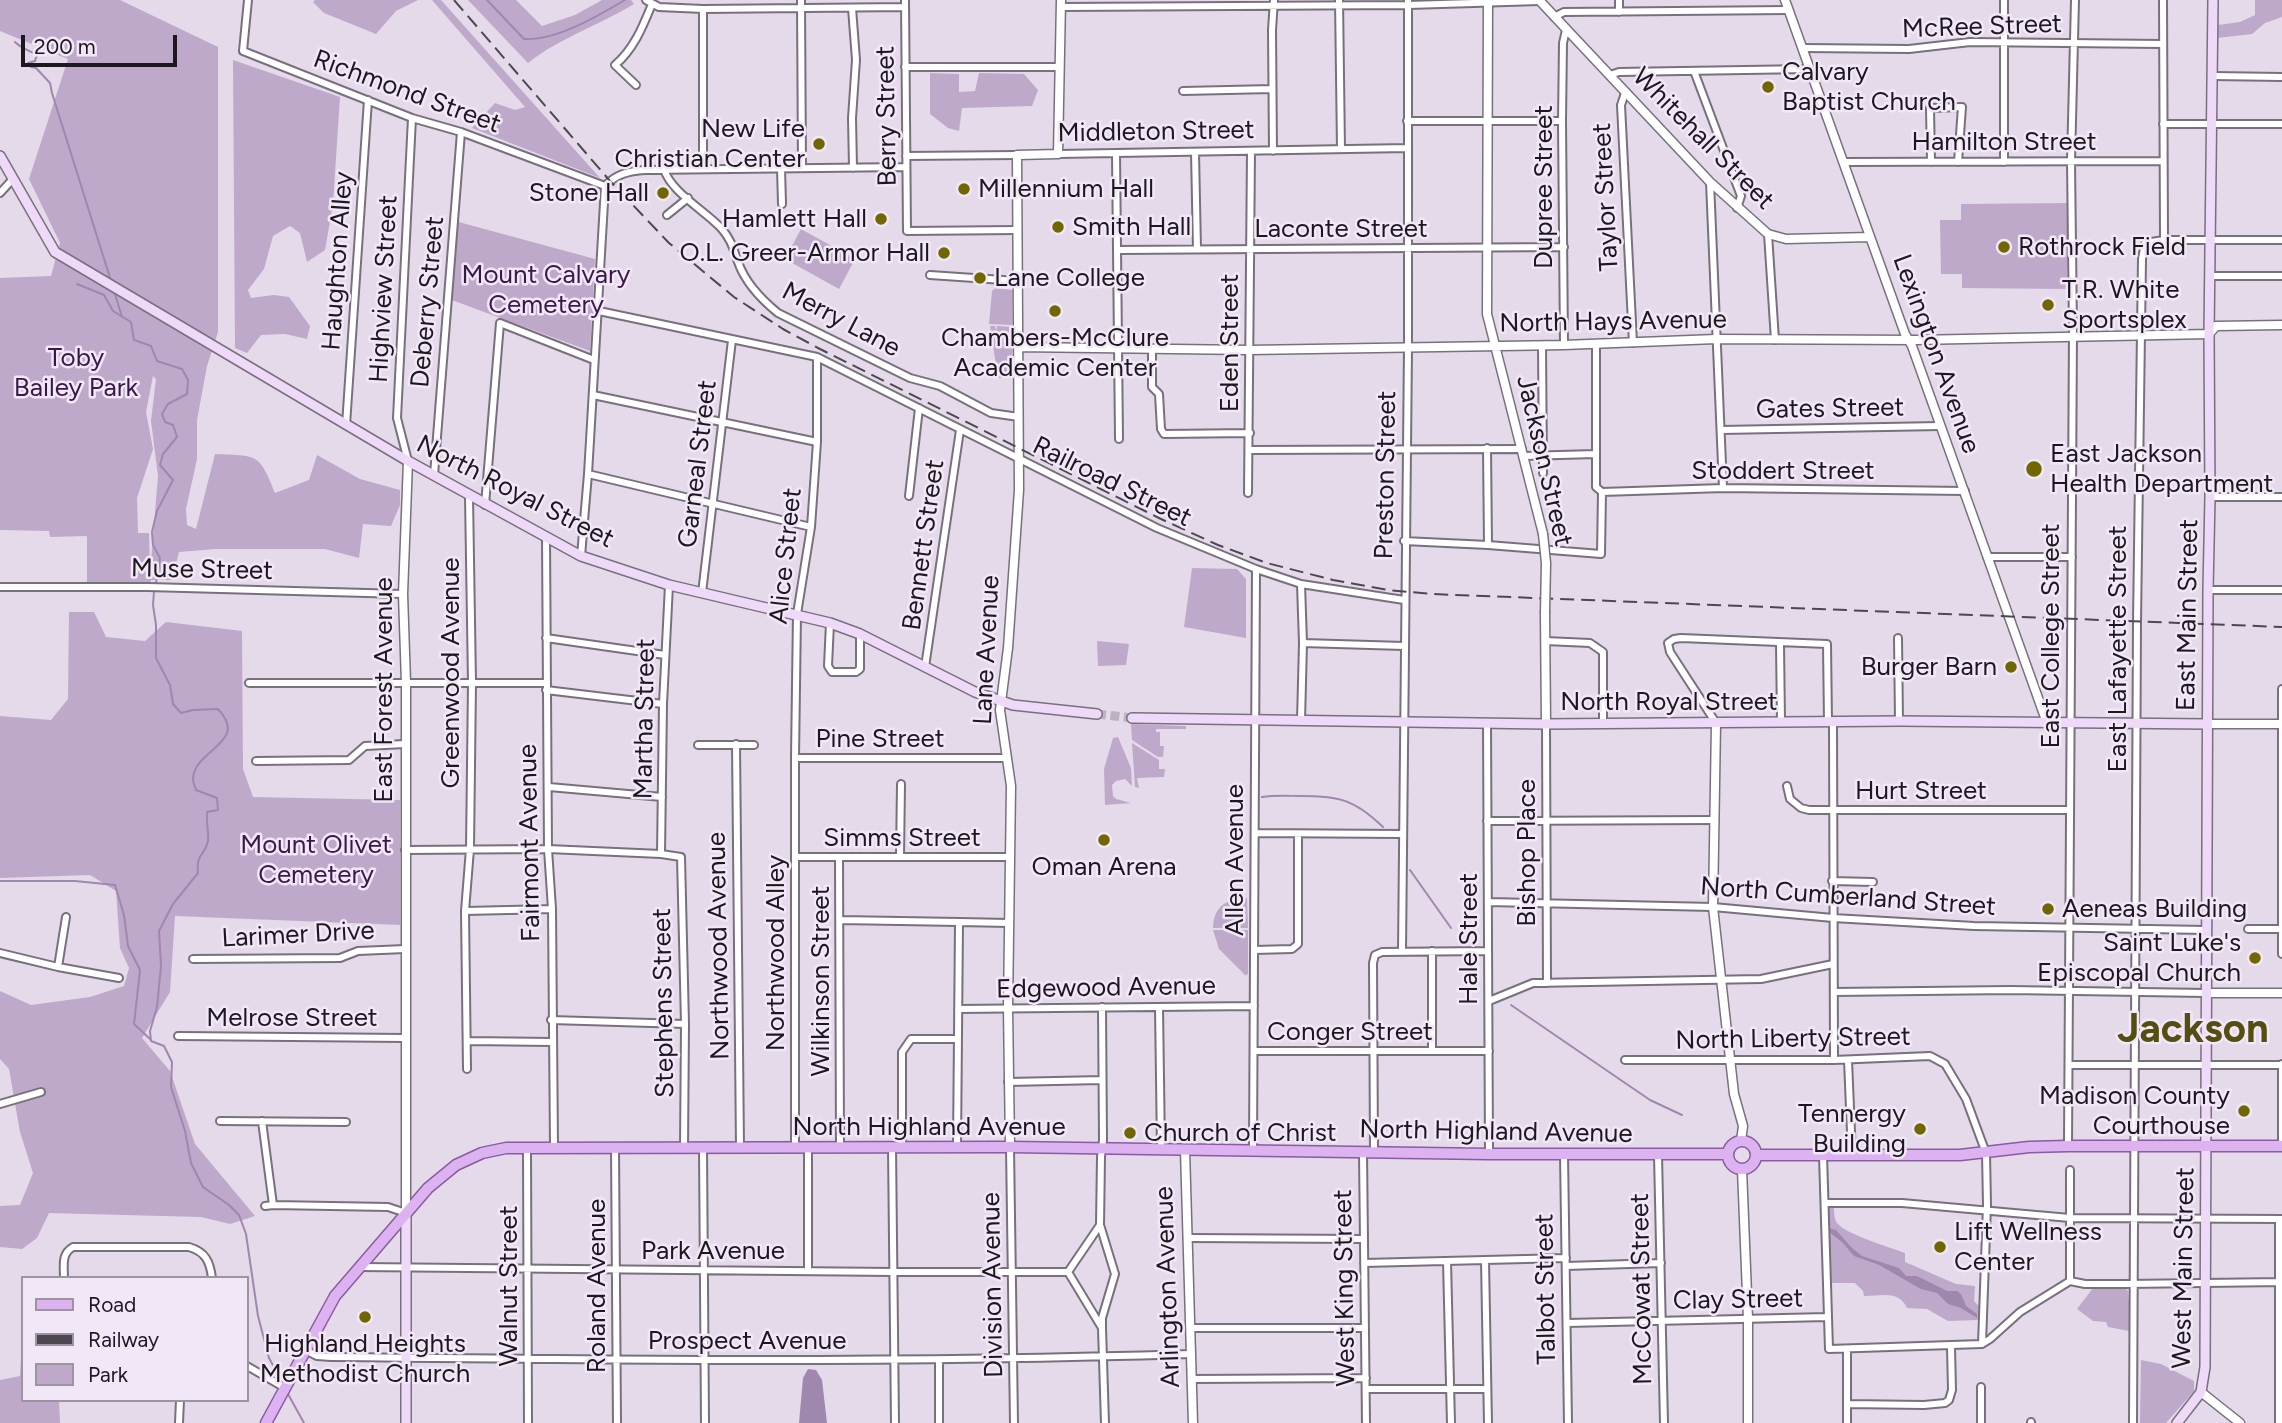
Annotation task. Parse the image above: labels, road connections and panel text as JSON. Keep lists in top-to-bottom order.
{
  "streets": {
    "main road": [
      "North Royal Street",
      "East Main Street",
      "North Highland Avenue",
      "West Main Street"
    ],
    "street": [
      "McRee Street",
      "Richmond Street",
      "Berry Street",
      "Middleton Street",
      "Whitehall Street",
      "Hamilton Street",
      "Dupree Street",
      "Taylor Street",
      "Laconte Street",
      "Haughton Alley",
      "Highview Street",
      "Deberry Street",
      "Merry Lane",
      "North Hays Avenue",
      "Eden Street",
      "Lexington Avenue",
      "Gates Street",
      "Jackson Street",
      "Garneal Street",
      "Stoddert Street",
      "Preston Street",
      "Railroad Street",
      "Bennett Street",
      "Alice Street",
      "Muse Street",
      "East College Street",
      "East Lafayette Street",
      "Lane Avenue",
      "Greenwood Avenue",
      "East Forest Avenue",
      "Martha Street",
      "Pine Street",
      "Hurt Street",
      "Simms Street",
      "Fairmont Avenue",
      "Bishop Place",
      "Allen Avenue",
      "North Cumberland Street",
      "Larimer Drive",
      "Hale Street",
      "Northwood Avenue",
      "Northwood Alley",
      "Wilkinson Street",
      "Edgewood Avenue",
      "Stephens Street",
      "Melrose Street",
      "Conger Street",
      "North Liberty Street",
      "Park Avenue",
      "Division Avenue",
      "Walnut Street",
      "Roland Avenue",
      "Arlington Avenue",
      "West King Street",
      "Talbot Street",
      "McCowat Street",
      "Clay Street",
      "Prospect Avenue"
    ]
  },
  "crossings": [
    ["McRee Street", "Lexington Avenue"],
    ["McRee Street", "East College Street"],
    ["Richmond Street", "Haughton Alley"],
    ["Richmond Street", "Highview Street"],
    ["Richmond Street", "Deberry Street"],
    ["Berry Street", "Middleton Street"],
    ["Berry Street", "Lane Avenue"],
    ["Middleton Street", "Eden Street"],
    ["Middleton Street", "Preston Street"],
    ["Middleton Street", "Lane Avenue"],
    ["Whitehall Street", "Dupree Street"],
    ["Whitehall Street", "Taylor Street"],
    ["Whitehall Street", "Lexington Avenue"],
    ["Hamilton Street", "Lexington Avenue"],
    ["Hamilton Street", "East College Street"],
    ["Dupree Street", "Laconte Street"],
    ["Dupree Street", "North Hays Avenue"],
    ["Taylor Street", "North Hays Avenue"],
    ["Laconte Street", "Eden Street"],
    ["Laconte Street", "Jackson Street"],
    ["Laconte Street", "Preston Street"],
    ["Haughton Alley", "North Royal Street"],
    ["Highview Street", "North Royal Street"],
    ["Highview Street", "East Forest Avenue"],
    ["Deberry Street", "North Royal Street"],
    ["Merry Lane", "Lane Avenue"],
    ["North Hays Avenue", "Eden Street"],
    ["North Hays Avenue", "Lexington Avenue"],
    ["North Hays Avenue", "Jackson Street"],
    ["North Hays Avenue", "Preston Street"],
    ["North Hays Avenue", "East Main Street"],
    ["North Hays Avenue", "East College Street"],
    ["North Hays Avenue", "East Lafayette Street"],
    ["North Hays Avenue", "Lane Avenue"],
    ["Lexington Avenue", "Gates Street"],
    ["Lexington Avenue", "Stoddert Street"],
    ["Lexington Avenue", "North Royal Street"],
    ["Jackson Street", "North Royal Street"],
    ["Jackson Street", "Bishop Place"],
    ["Garneal Street", "Railroad Street"],
    ["Garneal Street", "North Royal Street"],
    ["Preston Street", "Railroad Street"],
    ["Preston Street", "North Royal Street"],
    ["Preston Street", "West King Street"],
    ["Railroad Street", "Bennett Street"],
    ["Railroad Street", "Alice Street"],
    ["Railroad Street", "Lane Avenue"],
    ["Railroad Street", "Allen Avenue"],
    ["North Royal Street", "Bennett Street"],
    ["North Royal Street", "Alice Street"],
    ["North Royal Street", "East Main Street"],
    ["North Royal Street", "East College Street"],
    ["North Royal Street", "East Lafayette Street"],
    ["North Royal Street", "Lane Avenue"],
    ["North Royal Street", "Greenwood Avenue"],
    ["North Royal Street", "East Forest Avenue"],
    ["North Royal Street", "Martha Street"],
    ["North Royal Street", "Fairmont Avenue"],
    ["North Royal Street", "Bishop Place"],
    ["North Royal Street", "Allen Avenue"],
    ["North Royal Street", "Hale Street"],
    ["Alice Street", "Pine Street"],
    ["Alice Street", "Northwood Alley"],
    ["Muse Street", "East Forest Avenue"],
    ["East Main Street", "North Cumberland Street"],
    ["East Main Street", "West Main Street"],
    ["East College Street", "Hurt Street"],
    ["East College Street", "North Cumberland Street"],
    ["East Lafayette Street", "North Cumberland Street"],
    ["Lane Avenue", "Pine Street"],
    ["Lane Avenue", "Simms Street"],
    ["Lane Avenue", "Edgewood Avenue"],
    ["Lane Avenue", "North Highland Avenue"],
    ["Lane Avenue", "Division Avenue"],
    ["East Forest Avenue", "Larimer Drive"],
    ["East Forest Avenue", "Melrose Street"],
    ["East Forest Avenue", "North Highland Avenue"],
    ["Martha Street", "Stephens Street"],
    ["Pine Street", "Northwood Alley"],
    ["Simms Street", "Northwood Alley"],
    ["Simms Street", "Wilkinson Street"],
    ["Fairmont Avenue", "North Highland Avenue"],
    ["Bishop Place", "North Cumberland Street"],
    ["Allen Avenue", "Edgewood Avenue"],
    ["Allen Avenue", "Conger Street"],
    ["Allen Avenue", "North Highland Avenue"],
    ["North Cumberland Street", "Hale Street"],
    ["Hale Street", "Conger Street"],
    ["Hale Street", "North Highland Avenue"],
    ["Northwood Avenue", "North Highland Avenue"],
    ["Northwood Alley", "North Highland Avenue"],
    ["Wilkinson Street", "North Highland Avenue"],
    ["Stephens Street", "North Highland Avenue"],
    ["Conger Street", "West King Street"],
    ["North Highland Avenue", "Park Avenue"],
    ["North Highland Avenue", "Division Avenue"],
    ["North Highland Avenue", "Walnut Street"],
    ["North Highland Avenue", "Roland Avenue"],
    ["North Highland Avenue", "Arlington Avenue"],
    ["North Highland Avenue", "West King Street"],
    ["North Highland Avenue", "Talbot Street"],
    ["North Highland Avenue", "McCowat Street"],
    ["North Highland Avenue", "Prospect Avenue"],
    ["Park Avenue", "Division Avenue"],
    ["Park Avenue", "Walnut Street"],
    ["Park Avenue", "Roland Avenue"],
    ["Division Avenue", "Prospect Avenue"],
    ["Walnut Street", "Prospect Avenue"],
    ["Roland Avenue", "Prospect Avenue"],
    ["Arlington Avenue", "Prospect Avenue"],
    ["Talbot Street", "Clay Street"],
    ["McCowat Street", "Clay Street"]
  ],
  "districts": ["Jackson"],
  "parks": ["Mount Calvary Cemetery", "Toby Bailey Park", "Mount Olivet Cemetery"],
  "places": [
    "Calvary Baptist Church",
    "New Life Christian Center",
    "Millennium Hall",
    "Stone Hall",
    "Hamlett Hall",
    "Smith Hall",
    "Rothrock Field",
    "O.L. Greer-Armor Hall",
    "Lane College",
    "T.R. White Sportsplex",
    "Chambers-McClure Academic Center",
    "East Jackson Health Department",
    "Burger Barn",
    "Oman Arena",
    "Aeneas Building",
    "Saint Luke's Episcopal Church",
    "Madison County Courthouse",
    "Tennergy Building",
    "Church of Christ",
    "Lift Wellness Center",
    "Highland Heights Methodist Church"
  ],
  "legend": ["Road", "Railway", "Park"],
  "scale_bar": "200 m"
}
